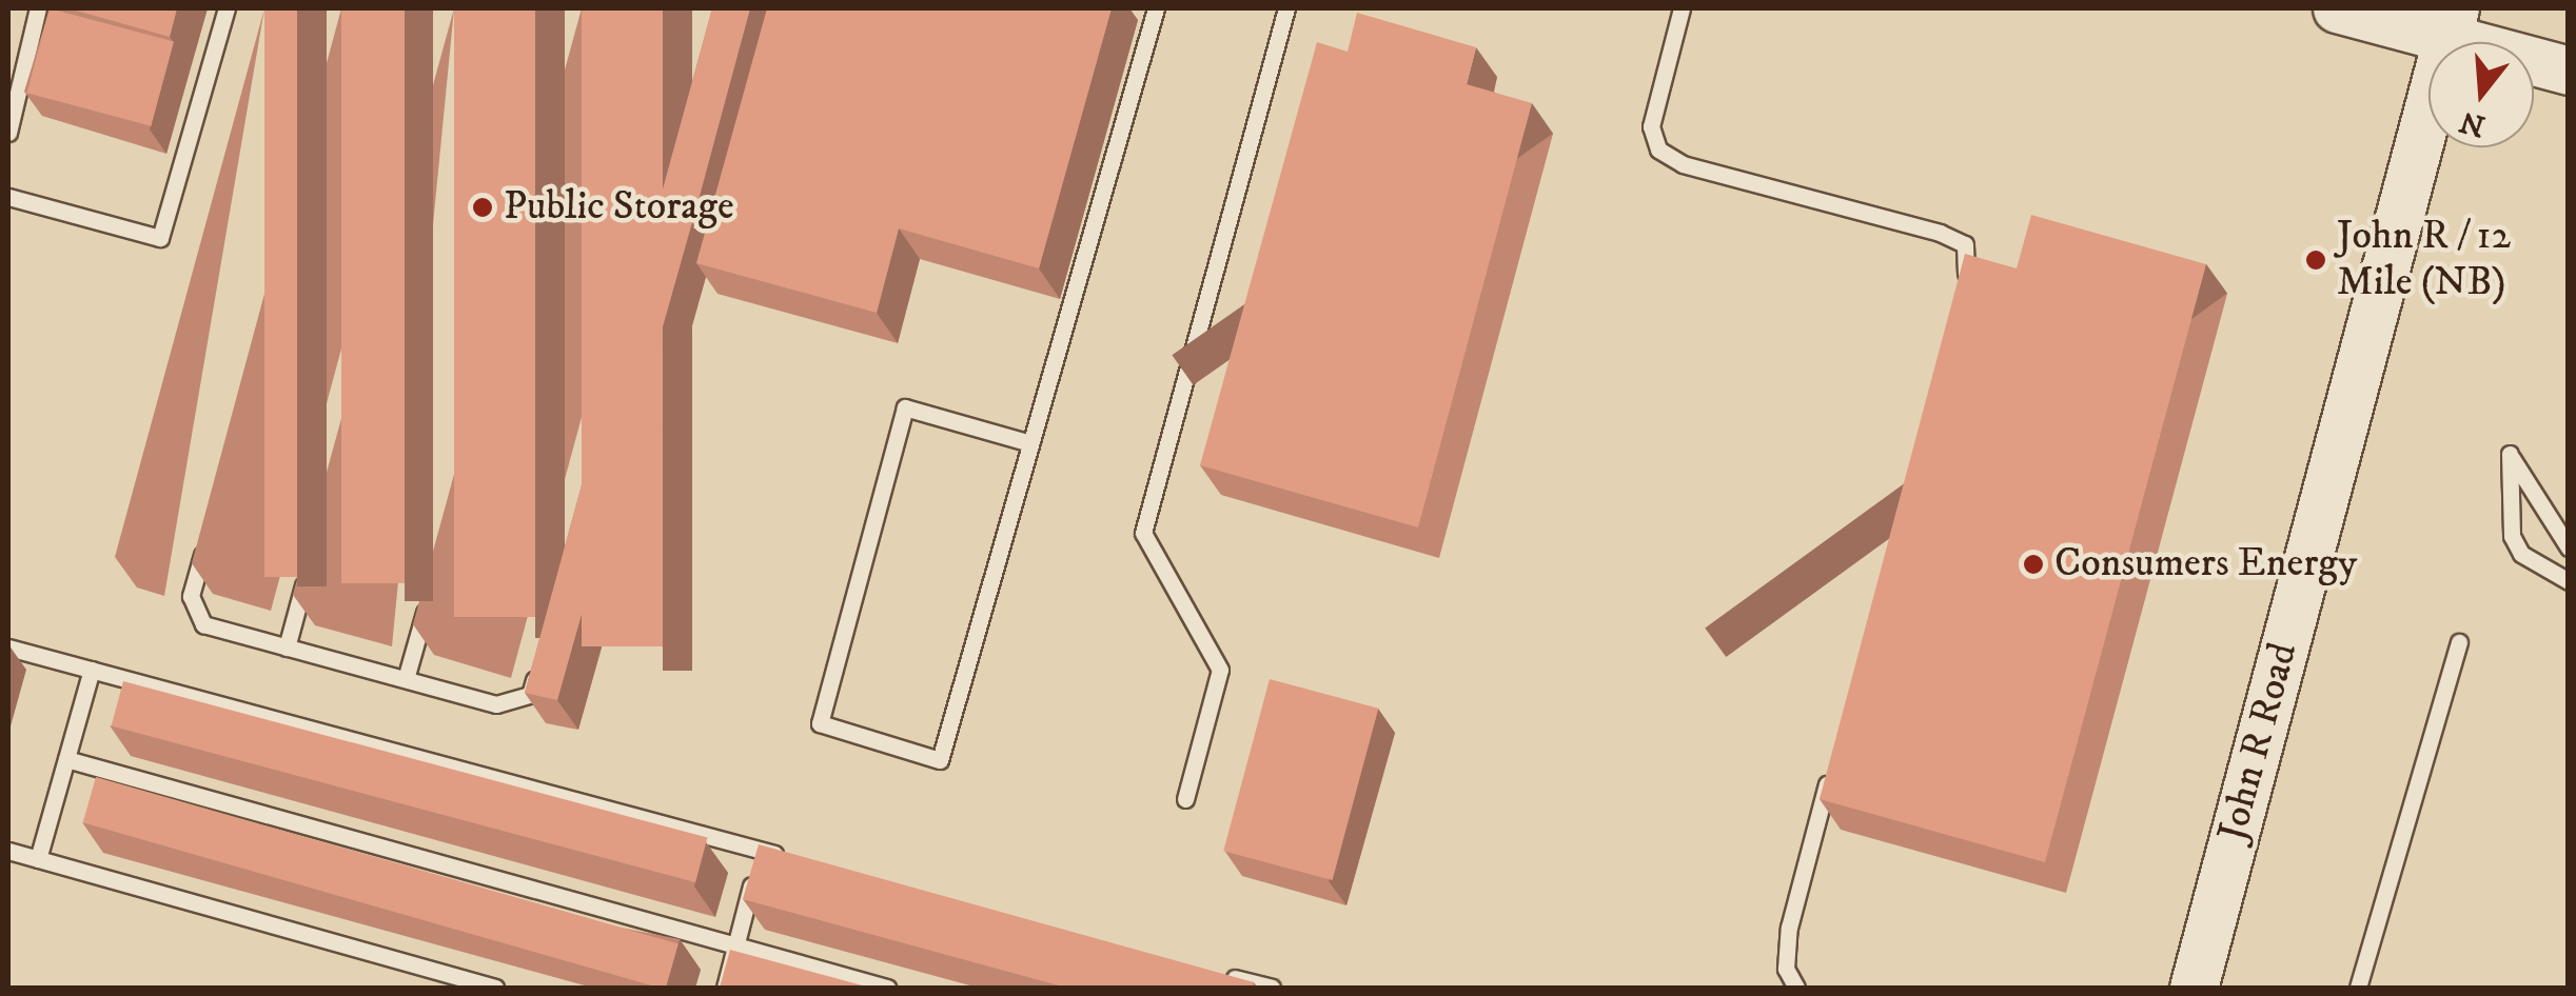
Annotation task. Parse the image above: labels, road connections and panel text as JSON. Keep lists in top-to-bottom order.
{
  "streets": {
    "main road": ["John R Road"]
  },
  "places": ["Public Storage", "John R / 12 Mile (NB)", "Consumers Energy"],
  "north": "bottom"
}
